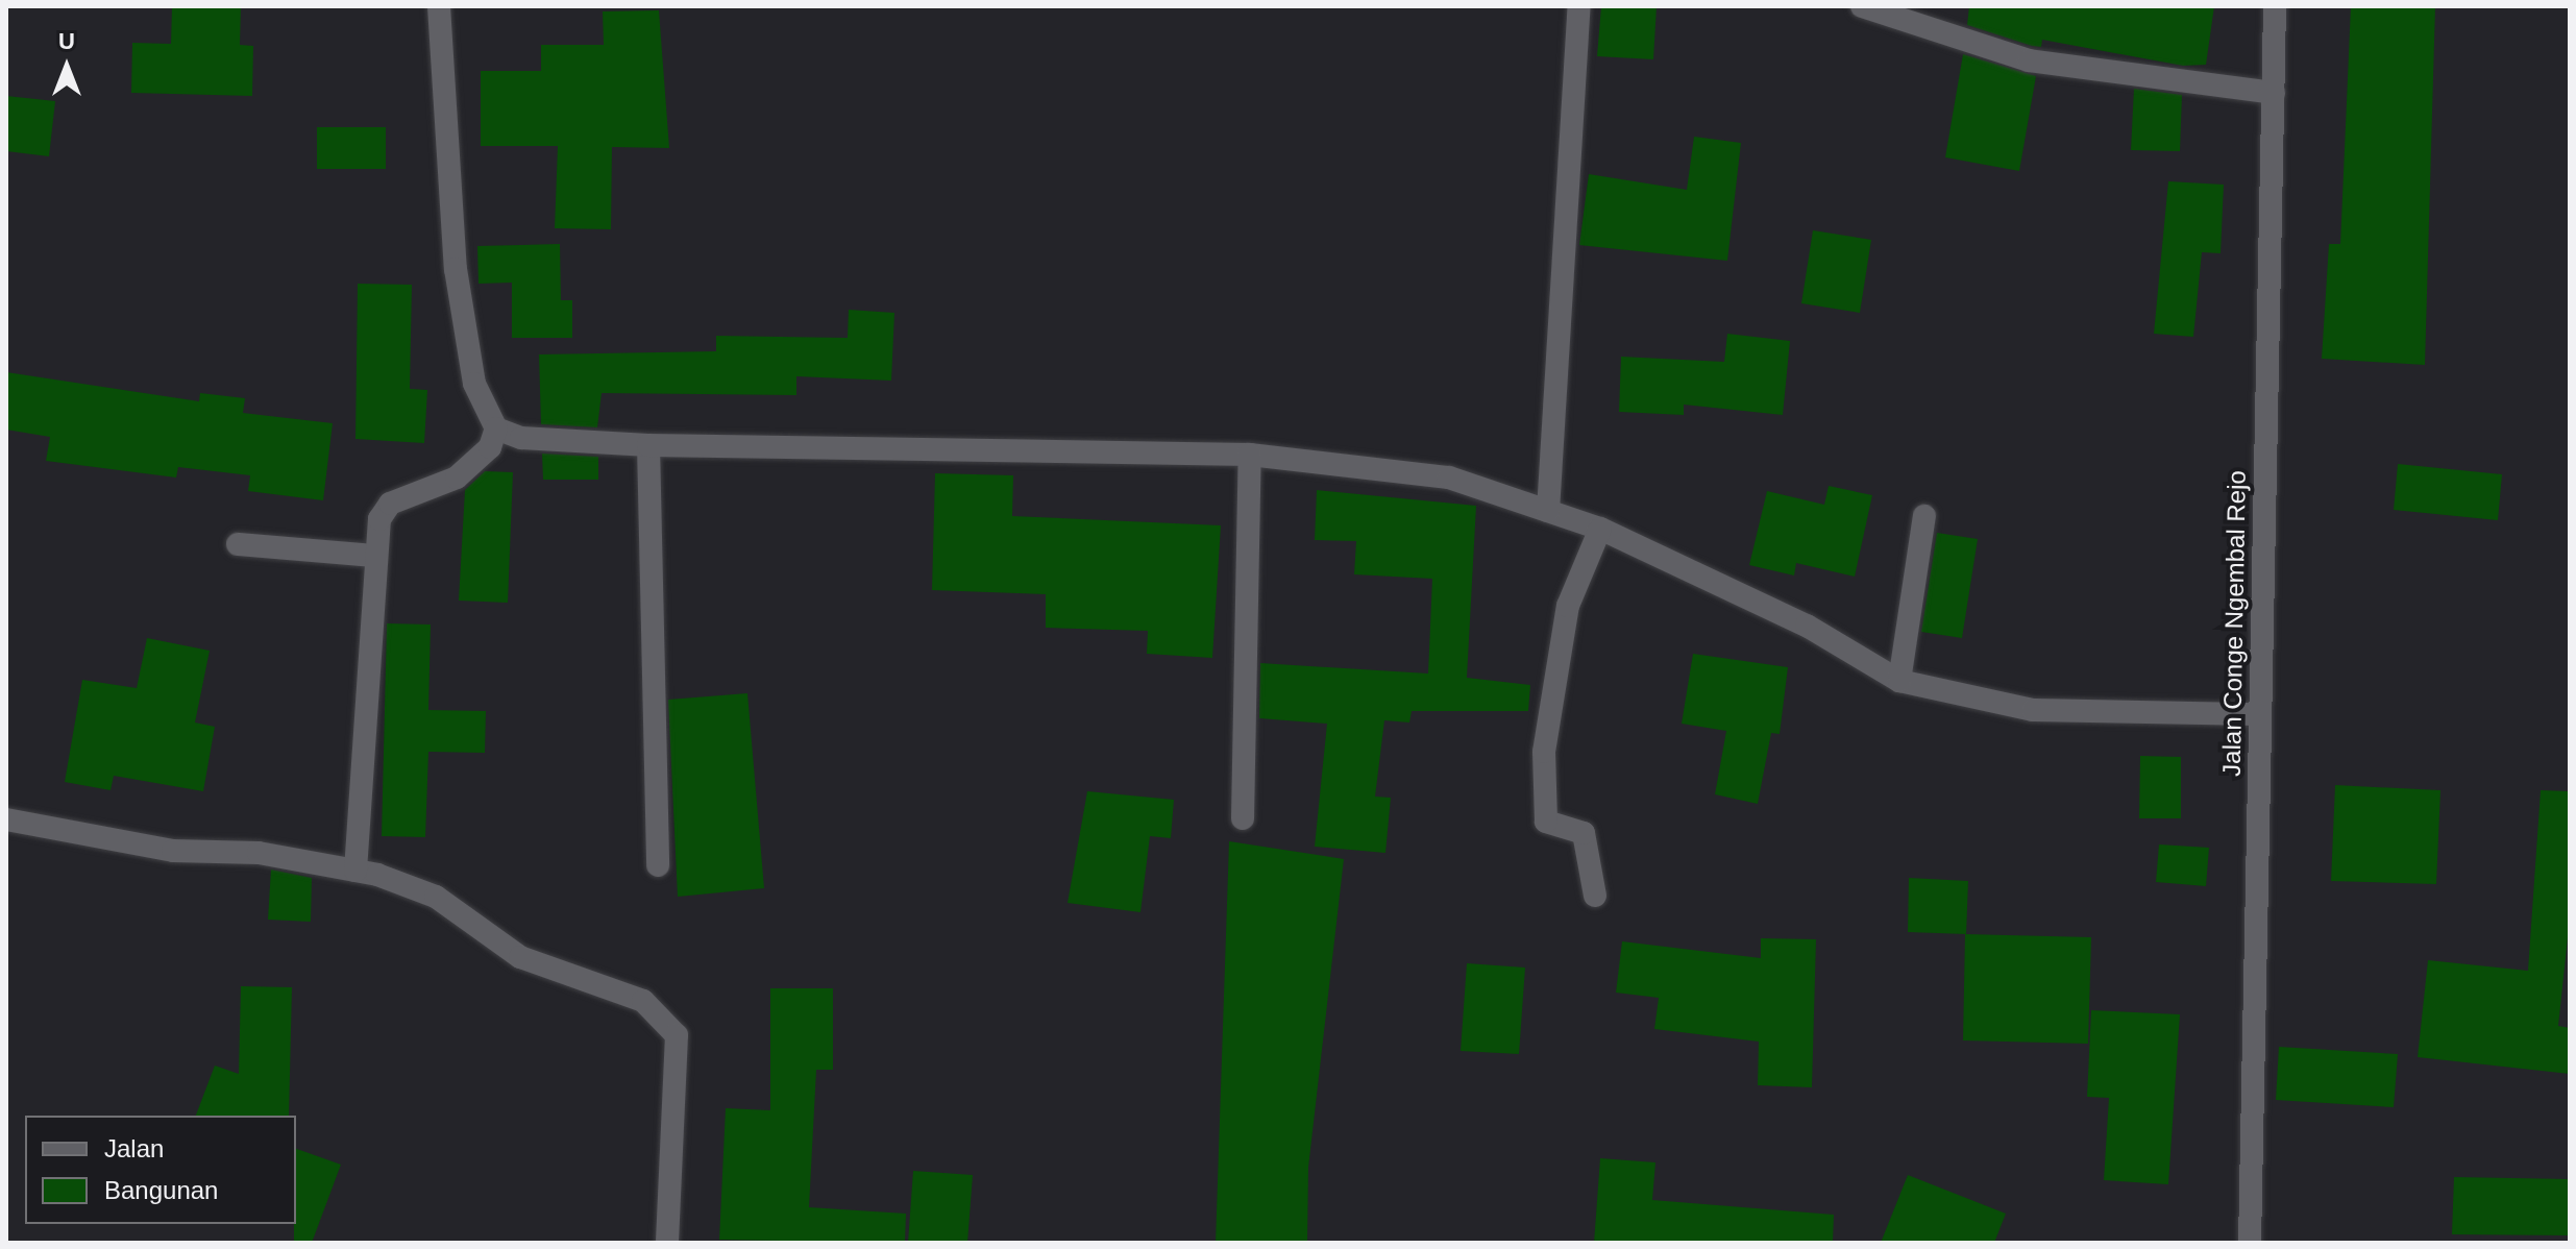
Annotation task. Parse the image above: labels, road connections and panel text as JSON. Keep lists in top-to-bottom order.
{
  "streets": {
    "street": ["Jalan Conge Ngembal Rejo"]
  },
  "legend": ["Jalan", "Bangunan"],
  "north": "top"
}
